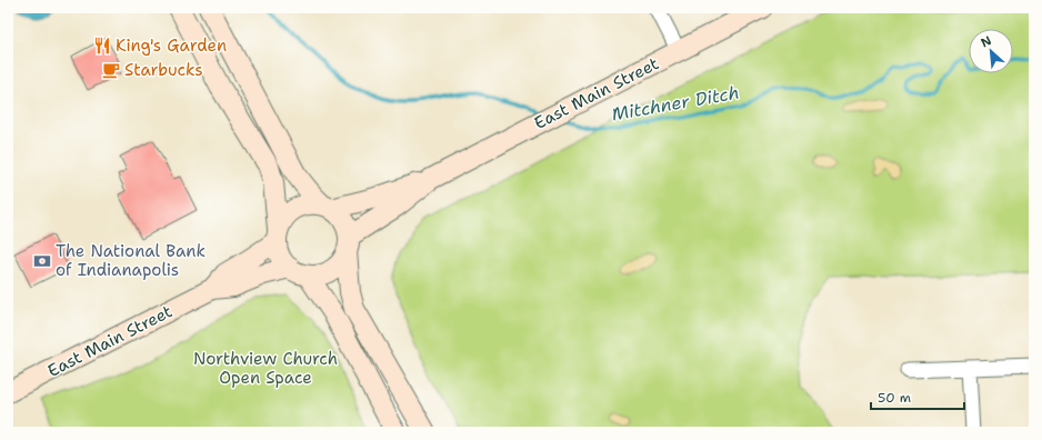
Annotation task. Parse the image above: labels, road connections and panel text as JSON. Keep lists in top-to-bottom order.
{
  "streets": {
    "main road": ["East Main Street"]
  },
  "water": ["Mitchner Ditch"],
  "parks": ["Northview Church Open Space"],
  "places": {
    "restaurant": ["King's Garden"],
    "cafe": ["Starbucks"],
    "bank": ["The National Bank of Indianapolis"]
  },
  "scale_bar": "50 m",
  "north": "top left"
}
